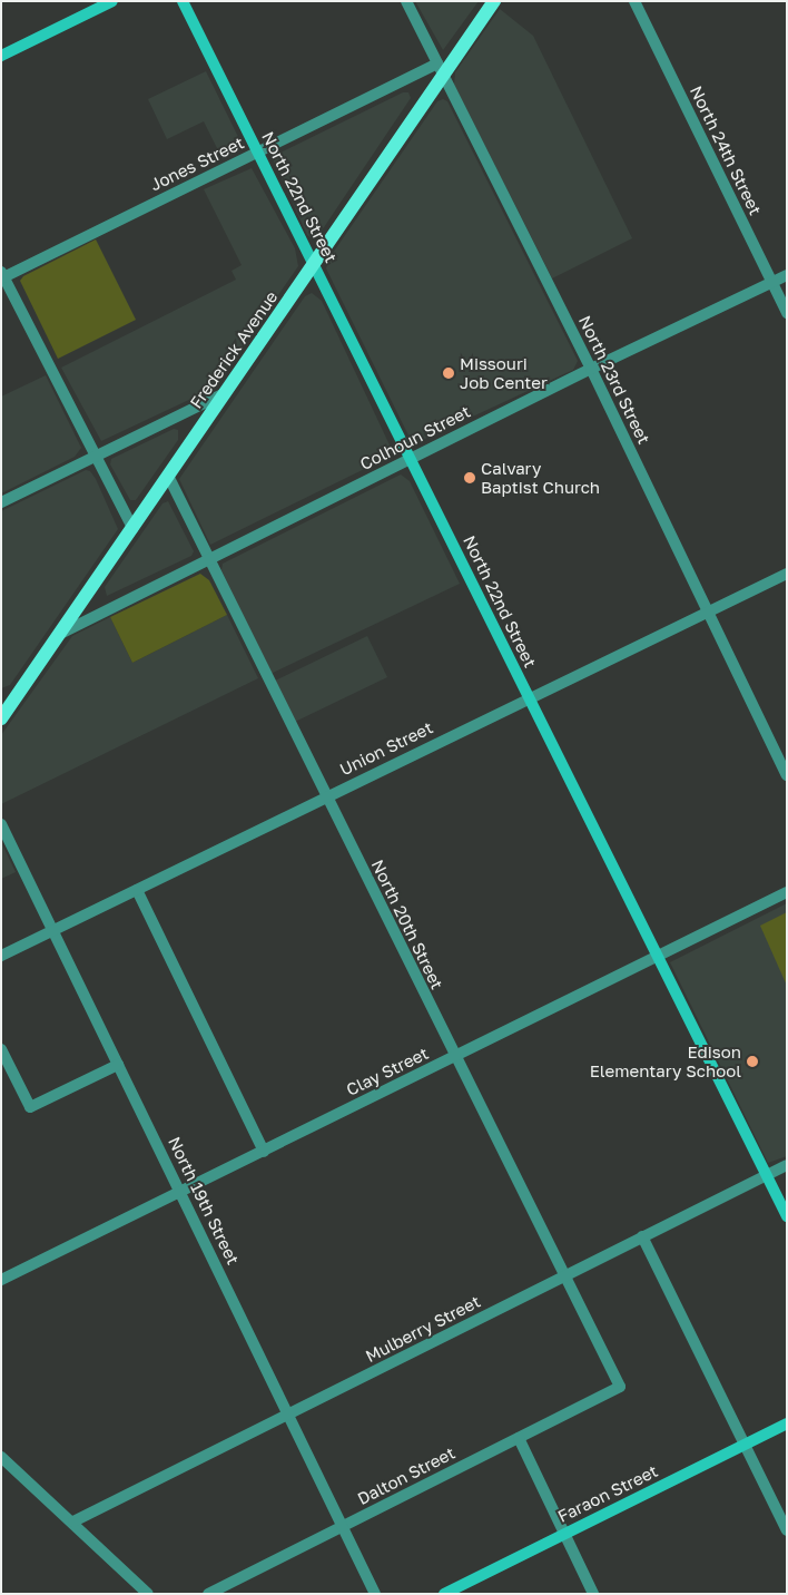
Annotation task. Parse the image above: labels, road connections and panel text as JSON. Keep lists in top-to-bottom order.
{
  "streets": {
    "main road": ["North 22nd Street", "Frederick Avenue", "Faraon Street"],
    "street": [
      "North 24th Street",
      "Jones Street",
      "North 23rd Street",
      "Colhoun Street",
      "Union Street",
      "North 20th Street",
      "Clay Street",
      "North 19th Street",
      "Mulberry Street",
      "Dalton Street"
    ]
  },
  "crossings": [
    ["North 24th Street", "Colhoun Street"],
    ["Jones Street", "North 22nd Street"],
    ["Jones Street", "Frederick Avenue"],
    ["Jones Street", "North 23rd Street"],
    ["North 22nd Street", "Frederick Avenue"],
    ["North 22nd Street", "Colhoun Street"],
    ["North 22nd Street", "Union Street"],
    ["North 22nd Street", "Clay Street"],
    ["North 22nd Street", "Mulberry Street"],
    ["Frederick Avenue", "North 23rd Street"],
    ["Frederick Avenue", "Colhoun Street"],
    ["Frederick Avenue", "North 20th Street"],
    ["North 23rd Street", "Colhoun Street"],
    ["North 23rd Street", "Union Street"],
    ["Colhoun Street", "North 20th Street"],
    ["Union Street", "North 20th Street"],
    ["Union Street", "North 19th Street"],
    ["North 20th Street", "Clay Street"],
    ["North 20th Street", "Mulberry Street"],
    ["North 20th Street", "Dalton Street"],
    ["Clay Street", "North 19th Street"],
    ["North 19th Street", "Mulberry Street"],
    ["North 19th Street", "Dalton Street"]
  ],
  "places": ["Missouri Job Center", "Calvary Baptist Church", "Edison Elementary School"]
}
